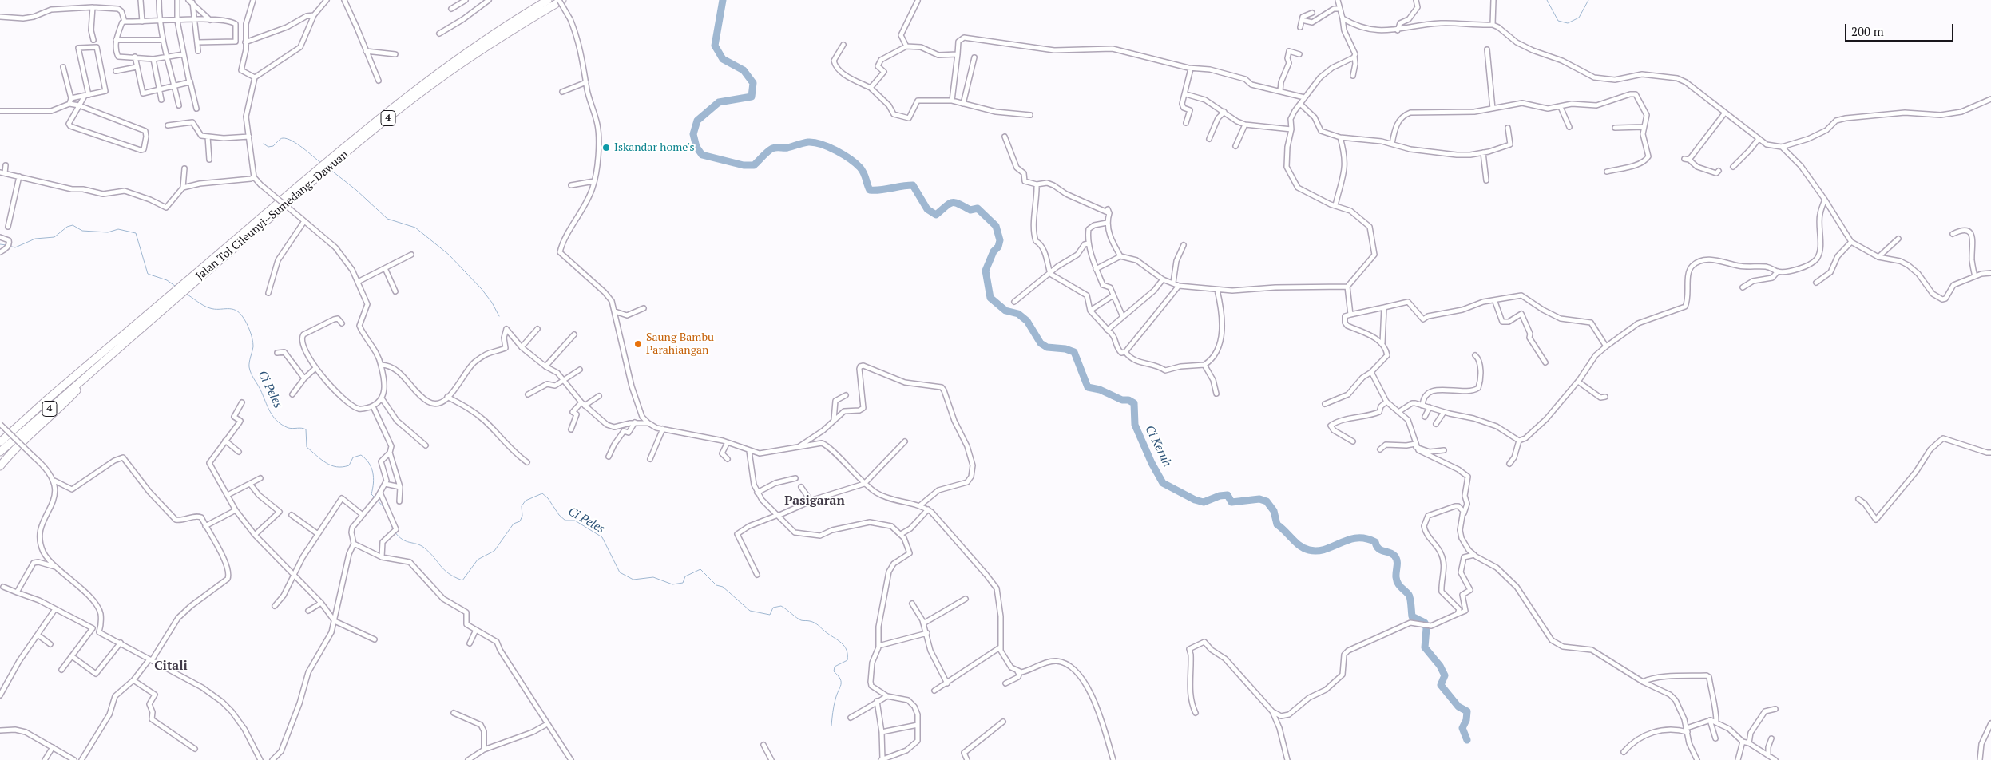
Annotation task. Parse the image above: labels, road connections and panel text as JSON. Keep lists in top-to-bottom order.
{
  "streets": {
    "highway": ["4", "Jalan Tol Cileunyi–Sumedang–Dawuan"]
  },
  "districts": ["Pasigaran", "Citali"],
  "water": ["Ci Peles", "Ci Keruh"],
  "places": ["Iskandar home's", "Saung Bambu Parahiangan"],
  "scale_bar": "200 m"
}
